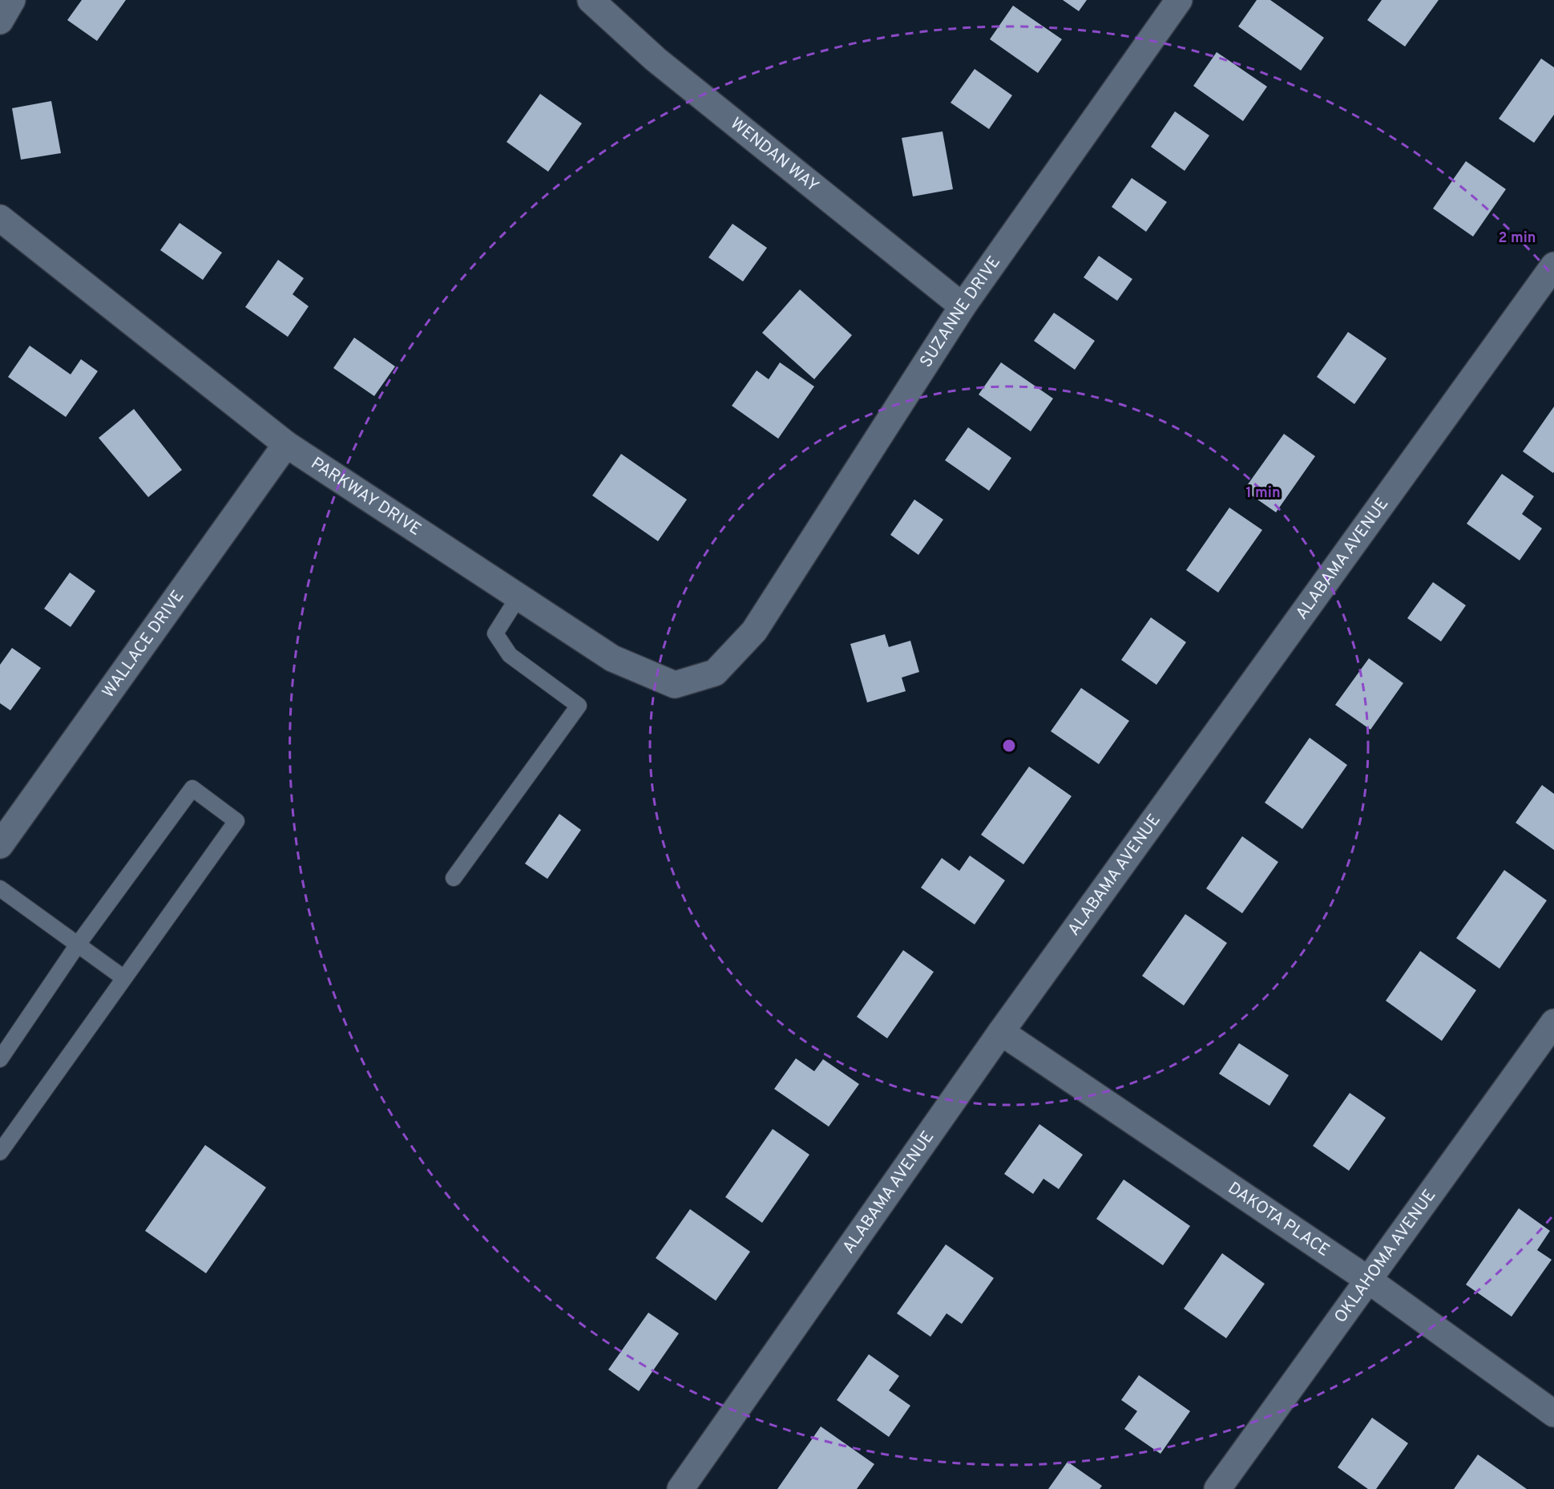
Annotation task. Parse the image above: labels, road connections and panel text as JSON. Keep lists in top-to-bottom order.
{
  "streets": {
    "street": [
      "WENDAN WAY",
      "SUZANNE DRIVE",
      "PARKWAY DRIVE",
      "ALABAMA AVENUE",
      "WALLACE DRIVE",
      "DAKOTA PLACE",
      "OKLAHOMA AVENUE"
    ]
  },
  "crossings": [
    ["WENDAN WAY", "SUZANNE DRIVE"],
    ["SUZANNE DRIVE", "PARKWAY DRIVE"],
    ["PARKWAY DRIVE", "WALLACE DRIVE"],
    ["ALABAMA AVENUE", "DAKOTA PLACE"],
    ["DAKOTA PLACE", "OKLAHOMA AVENUE"]
  ],
  "rings": ["2 min", "1 min"]
}
